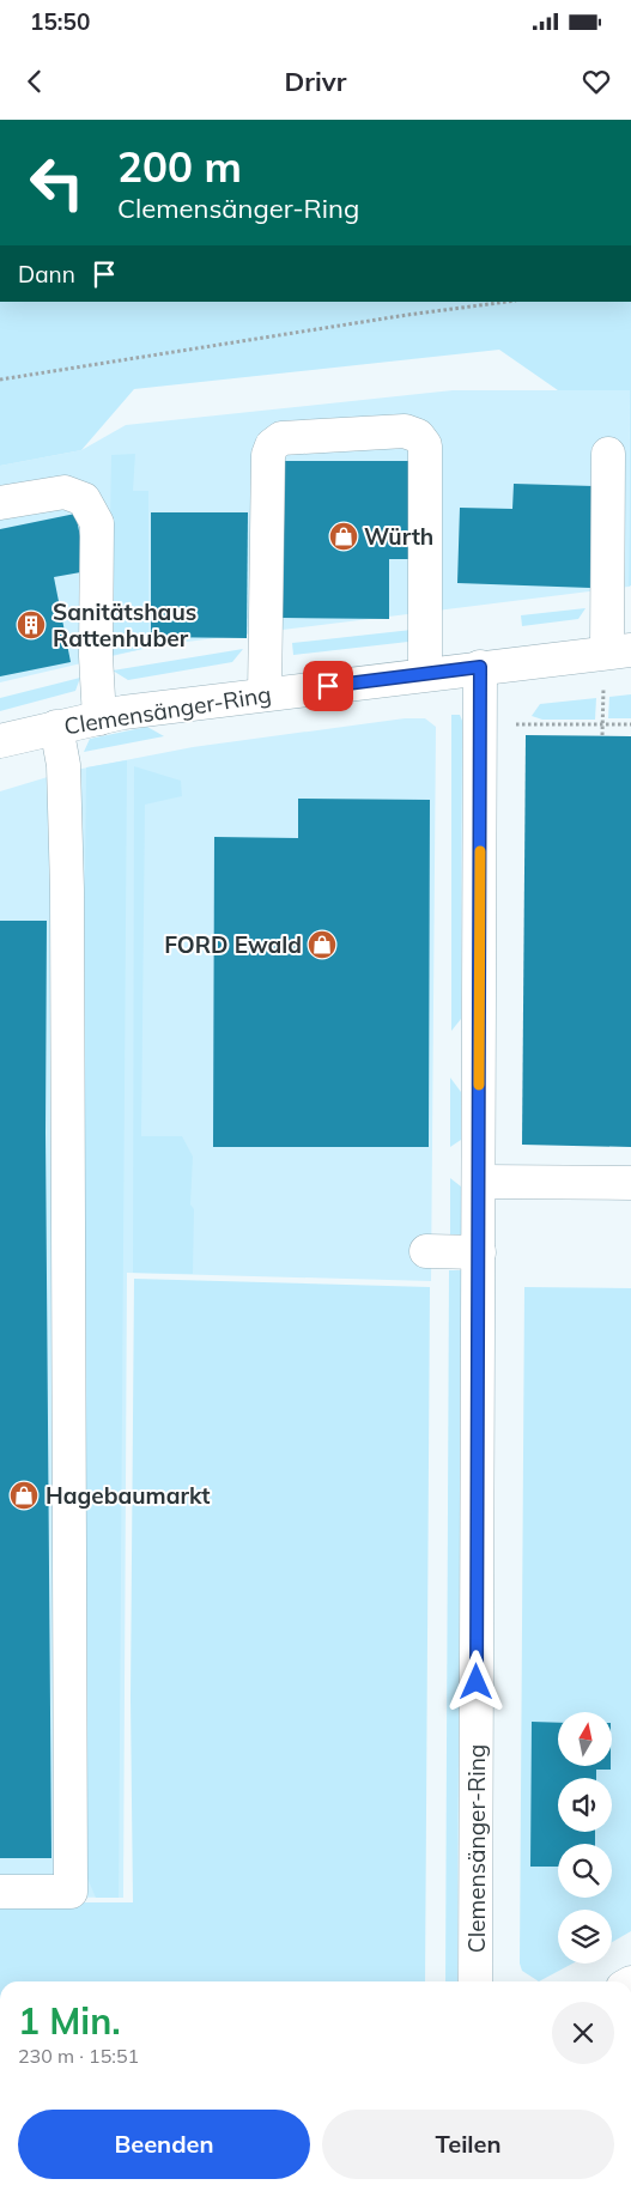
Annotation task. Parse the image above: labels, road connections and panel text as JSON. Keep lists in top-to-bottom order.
{
  "streets": {
    "street": ["Clemensänger-Ring"]
  },
  "places": {
    "shop": ["Würth", "FORD Ewald", "Hagebaumarkt"],
    "building": ["Sanitätshaus Rattenhuber"]
  },
  "north": "top",
  "page": {
    "status": "15:50",
    "header": "Drivr",
    "turn": ["200 m", "Clemensänger-Ring"],
    "then": "Dann",
    "heading": ["1 Min.", "230 m · 15:51"],
    "buttons": ["Beenden", "Teilen"]
  }
}
